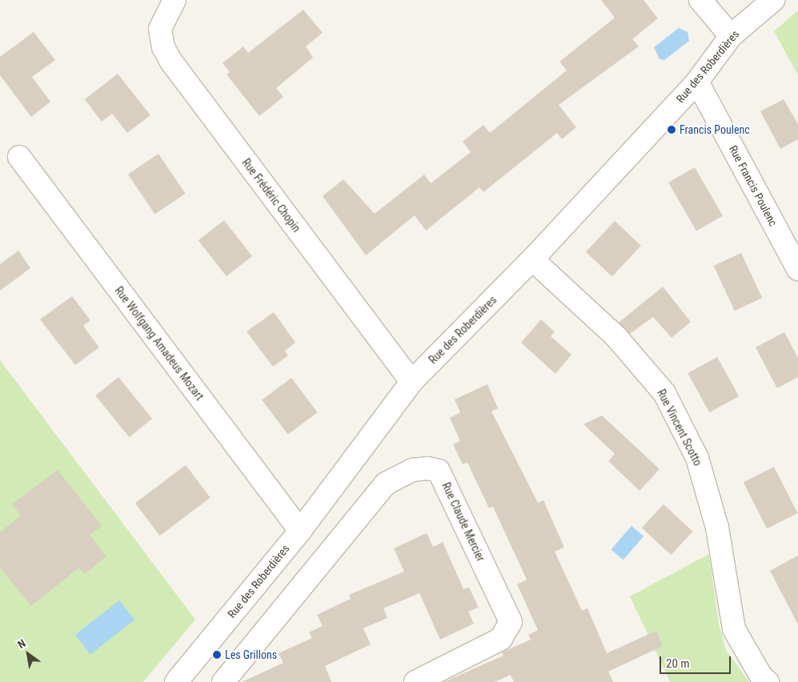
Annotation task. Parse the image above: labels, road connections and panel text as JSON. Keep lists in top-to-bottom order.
{
  "streets": {
    "street": [
      "Rue des Roberdières",
      "Rue Francis Poulenc",
      "Rue Frédéric Chopin",
      "Rue Wolfgang Amadeus Mozart",
      "Rue Vincent Scotto",
      "Rue Claude Mercier"
    ]
  },
  "crossings": [
    ["Rue des Roberdières", "Rue Francis Poulenc"],
    ["Rue des Roberdières", "Rue Frédéric Chopin"],
    ["Rue des Roberdières", "Rue Wolfgang Amadeus Mozart"],
    ["Rue des Roberdières", "Rue Vincent Scotto"]
  ],
  "places": ["Francis Poulenc", "Les Grillons"],
  "scale_bar": "20 m",
  "north": "top left"
}
